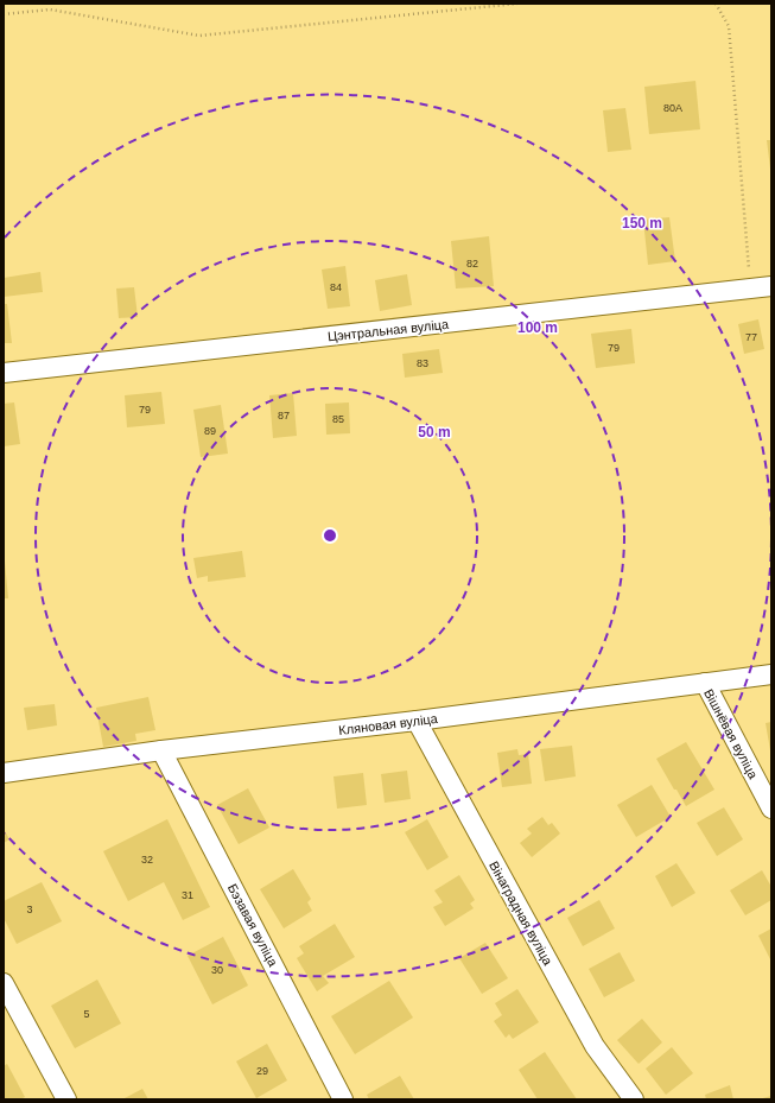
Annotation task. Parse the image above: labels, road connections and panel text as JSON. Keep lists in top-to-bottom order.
{
  "streets": {
    "street": [
      "Цэнтральная вуліца",
      "Кляновая вуліца",
      "Вішнёвая вуліца",
      "Вінаградная вуліца",
      "Бэзавая вуліца"
    ]
  },
  "crossings": [
    ["Кляновая вуліца", "Вішнёвая вуліца"],
    ["Кляновая вуліца", "Вінаградная вуліца"],
    ["Кляновая вуліца", "Бэзавая вуліца"]
  ],
  "house_numbers": [
    "80А",
    "82",
    "84",
    "77",
    "79",
    "83",
    "79",
    "87",
    "85",
    "89",
    "32",
    "31",
    "3",
    "30",
    "5",
    "29"
  ],
  "rings": ["150 m", "100 m", "50 m"]
}
